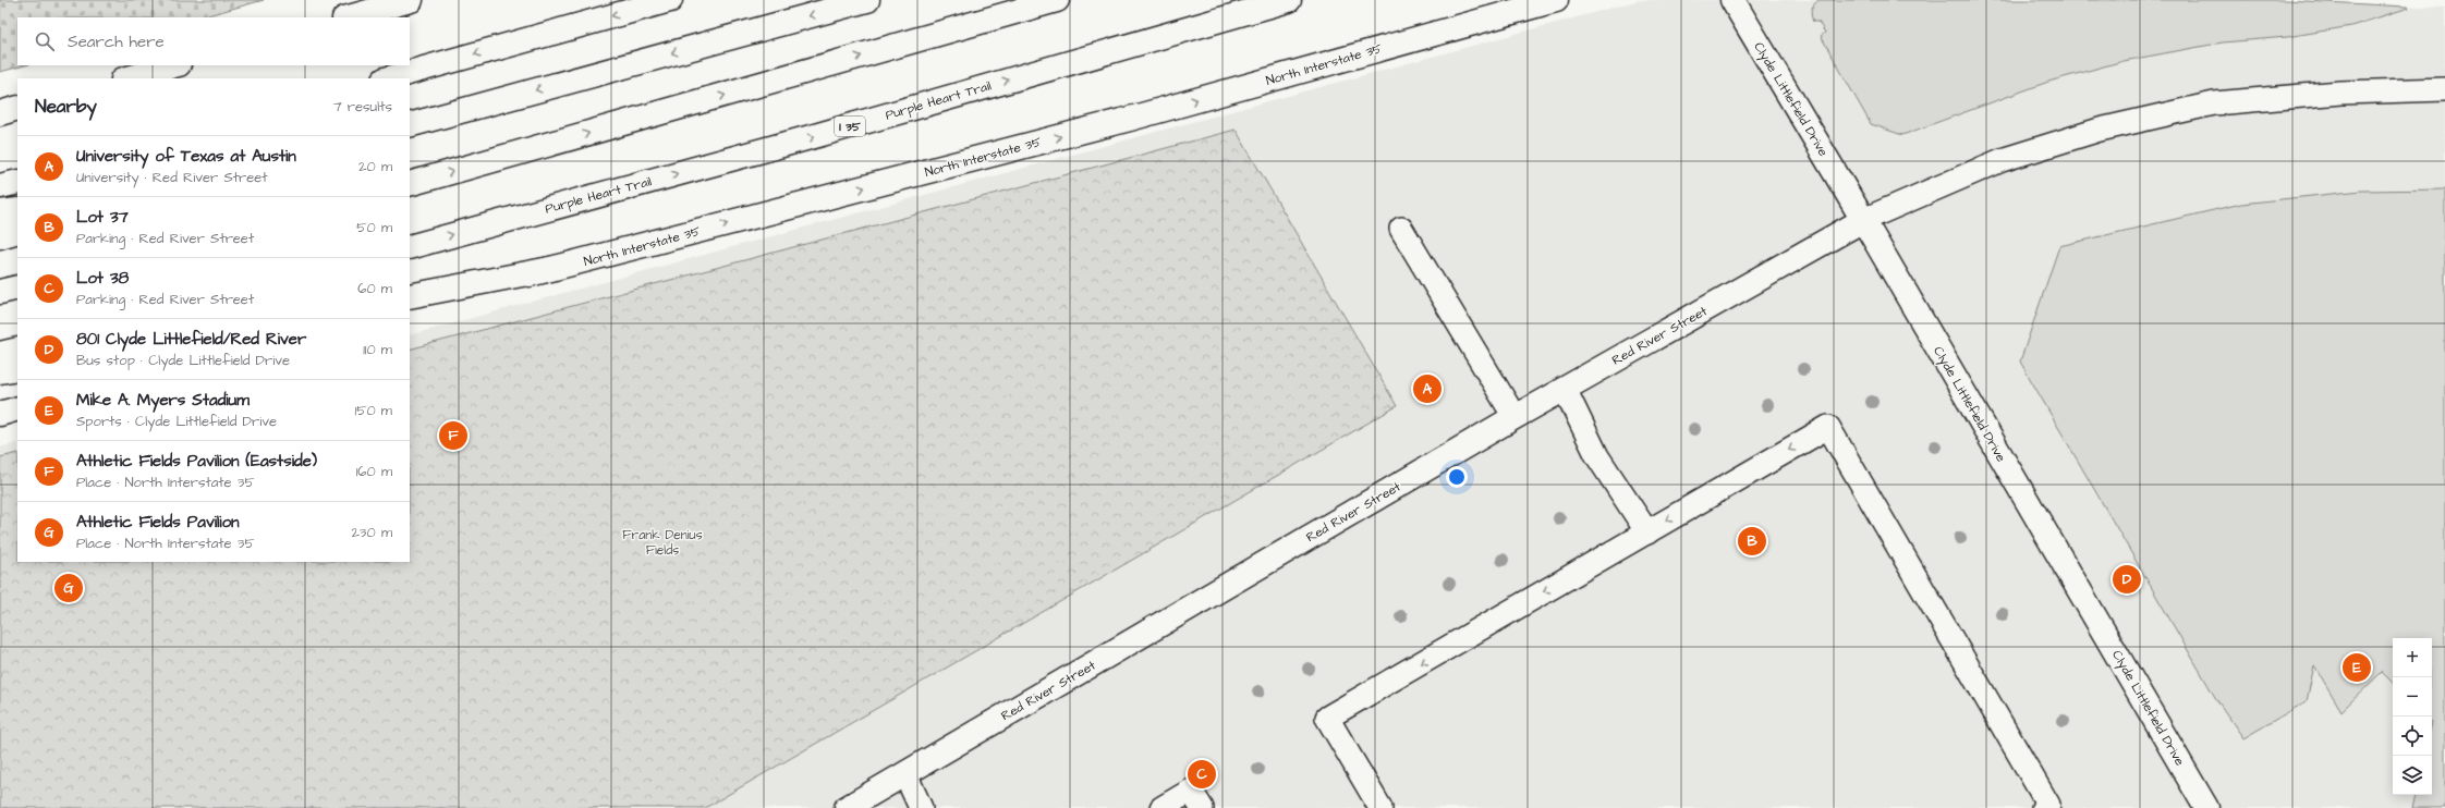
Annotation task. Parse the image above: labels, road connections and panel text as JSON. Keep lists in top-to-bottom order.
{
  "streets": {
    "main road": [
      "North Interstate 35",
      "Clyde Littlefield Drive",
      "Purple Heart Trail",
      "I 35",
      "Red River Street"
    ]
  },
  "crossings": [
    ["Clyde Littlefield Drive", "Red River Street"]
  ],
  "parks": ["Frank Denius Fields"],
  "page": {
    "search": "Search here",
    "heading": ["Nearby", "7 results"],
    "list": [
      {
        "mark": "A",
        "name": "University of Texas at Austin",
        "note": "University · Red River Street",
        "value": "20 m"
      },
      {
        "mark": "B",
        "name": "Lot 37",
        "note": "Parking · Red River Street",
        "value": "50 m"
      },
      {
        "mark": "C",
        "name": "Lot 38",
        "note": "Parking · Red River Street",
        "value": "60 m"
      },
      {
        "mark": "D",
        "name": "801 Clyde Littlefield/Red River",
        "note": "Bus stop · Clyde Littlefield Drive",
        "value": "110 m"
      },
      {
        "mark": "E",
        "name": "Mike A. Myers Stadium",
        "note": "Sports · Clyde Littlefield Drive",
        "value": "150 m"
      },
      {
        "mark": "F",
        "name": "Athletic Fields Pavilion (Eastside)",
        "note": "Place · North Interstate 35",
        "value": "160 m"
      },
      {
        "mark": "G",
        "name": "Athletic Fields Pavilion",
        "note": "Place · North Interstate 35",
        "value": "230 m"
      }
    ],
    "pins": [
      "A",
      "F",
      "B",
      "D",
      "G",
      "E",
      "C"
    ],
    "map_buttons": ["+", "−"]
  }
}
